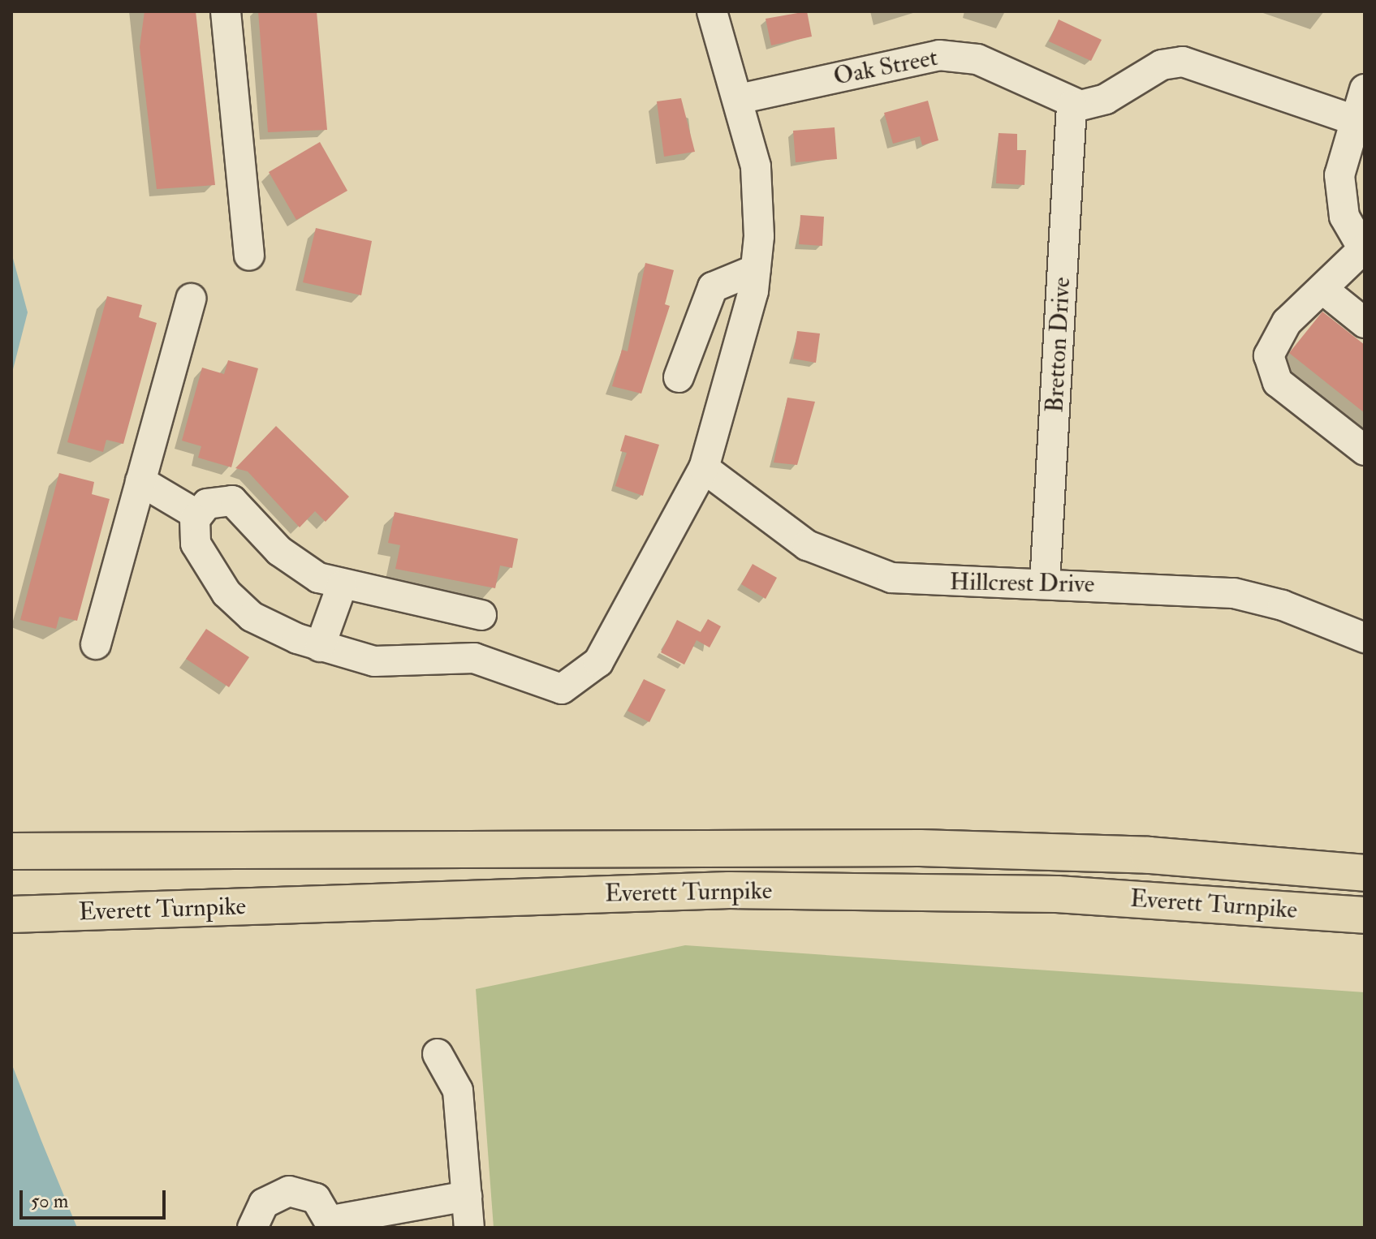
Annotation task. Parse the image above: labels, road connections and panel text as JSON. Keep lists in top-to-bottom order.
{
  "streets": {
    "highway": ["Everett Turnpike"],
    "street": ["Oak Street", "Bretton Drive", "Hillcrest Drive"]
  },
  "crossings": [
    ["Oak Street", "Bretton Drive"],
    ["Bretton Drive", "Hillcrest Drive"]
  ],
  "scale_bar": "50 m"
}
